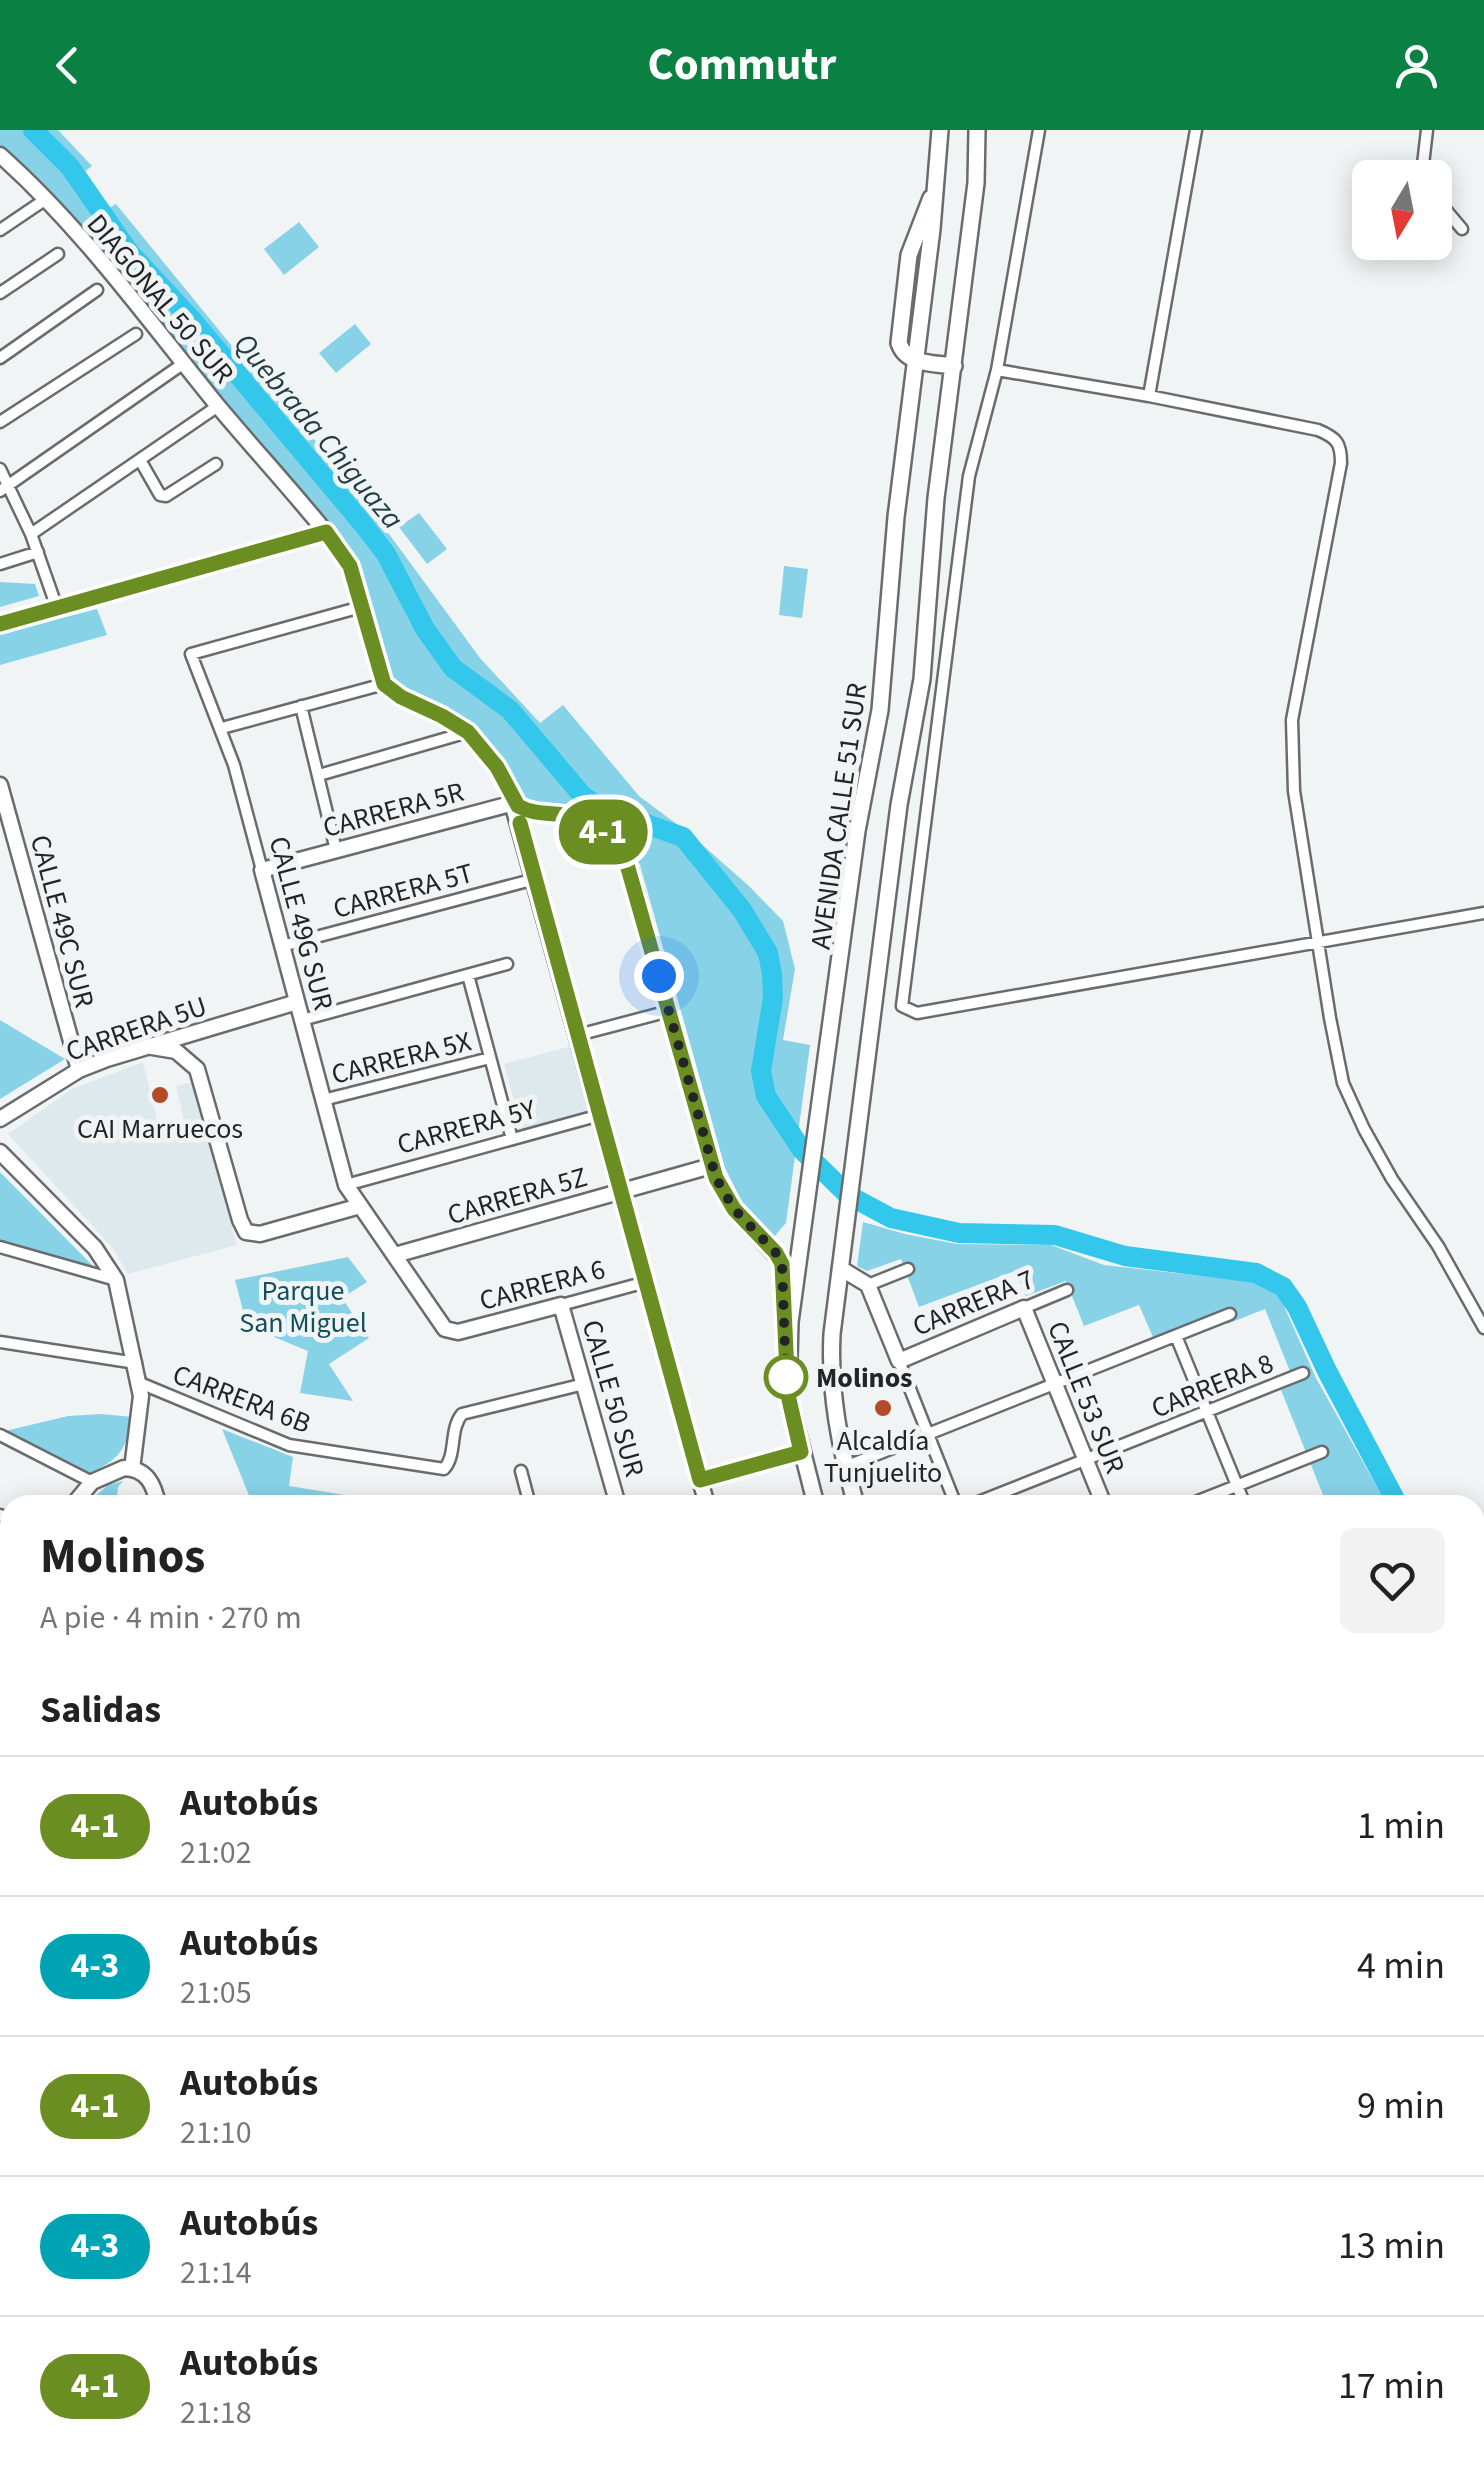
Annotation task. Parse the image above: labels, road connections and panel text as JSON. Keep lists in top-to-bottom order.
{
  "streets": {
    "main road": ["AVENIDA CALLE 51 SUR"],
    "street": [
      "DIAGONAL 50 SUR",
      "CARRERA 5R",
      "CARRERA 5T",
      "CALLE 49C SUR",
      "CALLE 49G SUR",
      "CARRERA 5U",
      "CARRERA 5X",
      "CARRERA 5Y",
      "CARRERA 5Z",
      "CARRERA 6",
      "CARRERA 7",
      "CARRERA 8",
      "CALLE 53 SUR",
      "CARRERA 6B",
      "CALLE 50 SUR"
    ]
  },
  "crossings": [
    ["DIAGONAL 50 SUR", "CALLE 49G SUR"],
    ["CARRERA 5R", "CALLE 49G SUR"],
    ["CARRERA 5T", "CALLE 49G SUR"],
    ["CALLE 49C SUR", "CARRERA 5U"],
    ["CALLE 49G SUR", "CARRERA 5U"],
    ["CALLE 49G SUR", "CARRERA 5X"],
    ["CALLE 49G SUR", "CARRERA 5Y"],
    ["CALLE 49G SUR", "CARRERA 5Z"],
    ["CALLE 49G SUR", "CARRERA 6"],
    ["CARRERA 6", "CALLE 50 SUR"],
    ["CARRERA 7", "CALLE 53 SUR"],
    ["CARRERA 8", "CALLE 53 SUR"],
    ["CARRERA 6B", "CALLE 50 SUR"]
  ],
  "water": ["Quebrada Chiguaza"],
  "parks": ["Parque San Miguel"],
  "places": ["CAI Marruecos", "Molinos", "Alcaldía Tunjuelito"],
  "lines": ["bus line 4-1"],
  "north": "bottom",
  "page": {
    "header": "Commutr",
    "on_map": "4-1",
    "heading": [
      ["Molinos", "A pie · 4 min · 270 m"],
      "Salidas"
    ],
    "list": [
      {
        "mark": "4-1",
        "name": "Autobús",
        "note": "21:02",
        "value": "1 min"
      },
      {
        "mark": "4-3",
        "name": "Autobús",
        "note": "21:05",
        "value": "4 min"
      },
      {
        "mark": "4-1",
        "name": "Autobús",
        "note": "21:10",
        "value": "9 min"
      },
      {
        "mark": "4-3",
        "name": "Autobús",
        "note": "21:14",
        "value": "13 min"
      },
      {
        "mark": "4-1",
        "name": "Autobús",
        "note": "21:18",
        "value": "17 min"
      }
    ]
  }
}
